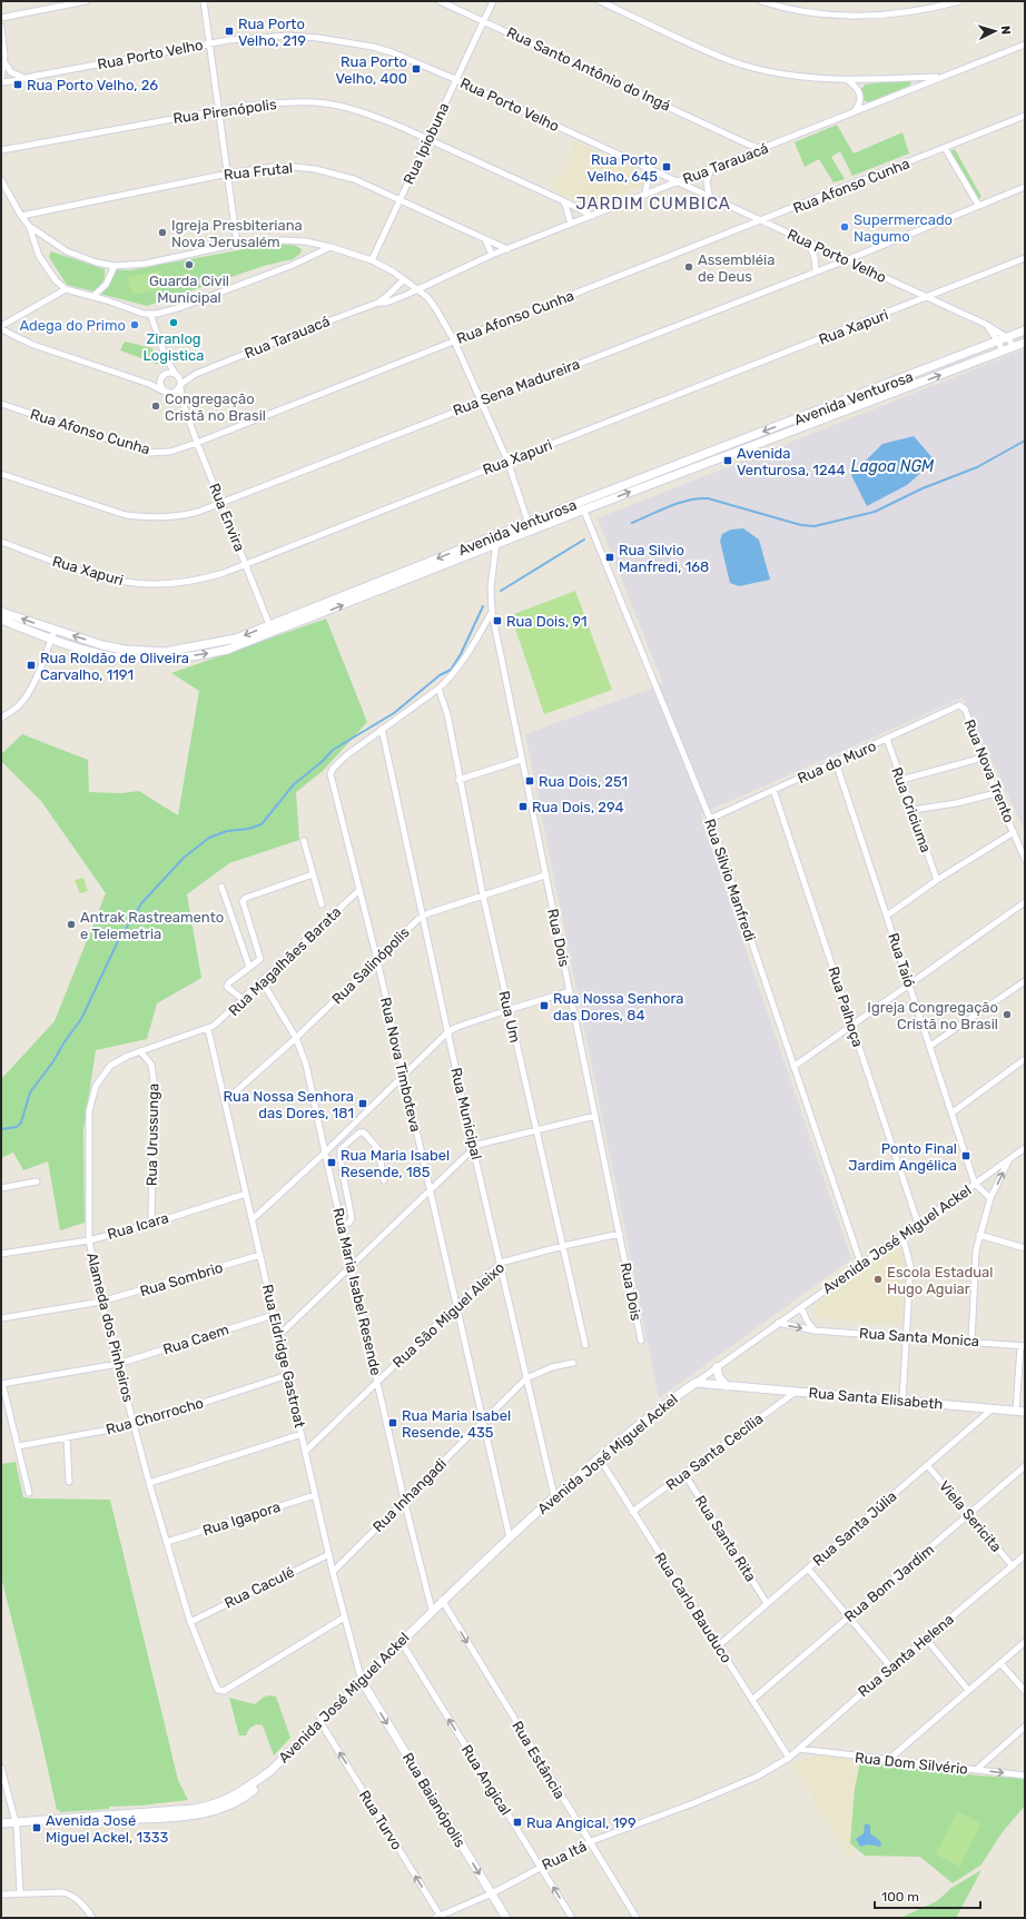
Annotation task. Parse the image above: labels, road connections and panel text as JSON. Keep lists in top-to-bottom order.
{
  "streets": {
    "street": [
      "Rua Porto Velho",
      "Rua Santo Antônio do Ingá",
      "Rua Pirenópolis",
      "Rua Ipiobuna",
      "Rua Tarauacá",
      "Rua Frutal",
      "Rua Afonso Cunha",
      "Rua Xapuri",
      "Rua Sena Madureira",
      "Avenida Venturosa",
      "Rua Envira",
      "Rua do Muro",
      "Rua Nova Trento",
      "Rua Criciuma",
      "Rua Silvio Manfredi",
      "Rua Dois",
      "Rua Taió",
      "Rua Magalhães Barata",
      "Rua Salinópolis",
      "Rua Palhoça",
      "Rua Um",
      "Rua Nova Timboteva",
      "Rua Municipal",
      "Rua Urussunga",
      "Rua Icara",
      "Avenida José Miguel Ackel",
      "Rua Sombrio",
      "Rua Maria Isabel Resende",
      "Rua São Miguel Aleixo",
      "Alameda dos Pinheiros",
      "Rua Santa Monica",
      "Rua Caem",
      "Rua Eldridge Gastroat",
      "Rua Santa Elisabeth",
      "Rua Chorrocho",
      "Rua Santa Cecília",
      "Rua Inhangadi",
      "Viela Sericita",
      "Rua Igapora",
      "Rua Santa Júlia",
      "Rua Santa Rita",
      "Rua Bom Jardim",
      "Rua Caculé",
      "Rua Carlo Bauduco",
      "Rua Santa Helena",
      "Rua Estância",
      "Rua Dom Silvério",
      "Rua Angical",
      "Rua Baianópolis",
      "Rua Turvo",
      "Rua Itá"
    ]
  },
  "crossings": [
    ["Rua Porto Velho", "Rua Ipiobuna"],
    ["Rua Porto Velho", "Rua Tarauacá"],
    ["Rua Porto Velho", "Rua Afonso Cunha"],
    ["Rua Porto Velho", "Rua Xapuri"],
    ["Rua Porto Velho", "Rua Sena Madureira"],
    ["Rua Porto Velho", "Avenida Venturosa"],
    ["Rua Santo Antônio do Ingá", "Rua Ipiobuna"],
    ["Rua Santo Antônio do Ingá", "Rua Tarauacá"],
    ["Rua Pirenópolis", "Rua Ipiobuna"],
    ["Rua Pirenópolis", "Rua Tarauacá"],
    ["Rua Ipiobuna", "Rua Frutal"],
    ["Rua Tarauacá", "Rua Frutal"],
    ["Rua Tarauacá", "Rua Envira"],
    ["Rua Afonso Cunha", "Rua Envira"],
    ["Rua Xapuri", "Rua Envira"],
    ["Rua Sena Madureira", "Rua Envira"],
    ["Avenida Venturosa", "Rua Envira"],
    ["Avenida Venturosa", "Rua Silvio Manfredi"],
    ["Avenida Venturosa", "Rua Dois"],
    ["Rua do Muro", "Rua Nova Trento"],
    ["Rua do Muro", "Rua Criciuma"],
    ["Rua do Muro", "Rua Silvio Manfredi"],
    ["Rua do Muro", "Rua Taió"],
    ["Rua do Muro", "Rua Palhoça"],
    ["Rua Silvio Manfredi", "Avenida José Miguel Ackel"],
    ["Rua Dois", "Rua Salinópolis"],
    ["Rua Dois", "Rua São Miguel Aleixo"],
    ["Rua Taió", "Avenida José Miguel Ackel"],
    ["Rua Magalhães Barata", "Rua Nova Timboteva"],
    ["Rua Magalhães Barata", "Rua Maria Isabel Resende"],
    ["Rua Magalhães Barata", "Alameda dos Pinheiros"],
    ["Rua Magalhães Barata", "Rua Eldridge Gastroat"],
    ["Rua Salinópolis", "Rua Um"],
    ["Rua Salinópolis", "Rua Nova Timboteva"],
    ["Rua Salinópolis", "Rua Municipal"],
    ["Rua Salinópolis", "Rua Maria Isabel Resende"],
    ["Rua Salinópolis", "Rua Eldridge Gastroat"],
    ["Rua Palhoça", "Avenida José Miguel Ackel"],
    ["Rua Um", "Rua São Miguel Aleixo"],
    ["Rua Nova Timboteva", "Rua Municipal"],
    ["Rua Nova Timboteva", "Avenida José Miguel Ackel"],
    ["Rua Nova Timboteva", "Rua São Miguel Aleixo"],
    ["Rua Nova Timboteva", "Rua Inhangadi"],
    ["Rua Municipal", "Avenida José Miguel Ackel"],
    ["Rua Municipal", "Rua São Miguel Aleixo"],
    ["Rua Municipal", "Rua Inhangadi"],
    ["Rua Urussunga", "Rua Icara"],
    ["Rua Urussunga", "Alameda dos Pinheiros"],
    ["Rua Icara", "Alameda dos Pinheiros"],
    ["Rua Icara", "Rua Eldridge Gastroat"],
    ["Avenida José Miguel Ackel", "Rua Maria Isabel Resende"],
    ["Avenida José Miguel Ackel", "Rua Santa Monica"],
    ["Avenida José Miguel Ackel", "Rua Eldridge Gastroat"],
    ["Avenida José Miguel Ackel", "Rua Santa Elisabeth"],
    ["Avenida José Miguel Ackel", "Rua Carlo Bauduco"],
    ["Avenida José Miguel Ackel", "Rua Estância"],
    ["Avenida José Miguel Ackel", "Rua Angical"],
    ["Avenida José Miguel Ackel", "Rua Baianópolis"],
    ["Avenida José Miguel Ackel", "Rua Turvo"],
    ["Rua Sombrio", "Alameda dos Pinheiros"],
    ["Rua Sombrio", "Rua Eldridge Gastroat"],
    ["Rua Maria Isabel Resende", "Rua São Miguel Aleixo"],
    ["Rua Maria Isabel Resende", "Rua Inhangadi"],
    ["Rua São Miguel Aleixo", "Rua Eldridge Gastroat"],
    ["Alameda dos Pinheiros", "Rua Caem"],
    ["Alameda dos Pinheiros", "Rua Eldridge Gastroat"],
    ["Alameda dos Pinheiros", "Rua Chorrocho"],
    ["Alameda dos Pinheiros", "Rua Igapora"],
    ["Alameda dos Pinheiros", "Rua Caculé"],
    ["Rua Caem", "Rua Eldridge Gastroat"],
    ["Rua Eldridge Gastroat", "Rua Chorrocho"],
    ["Rua Eldridge Gastroat", "Rua Inhangadi"],
    ["Rua Eldridge Gastroat", "Rua Igapora"],
    ["Rua Eldridge Gastroat", "Rua Caculé"],
    ["Rua Eldridge Gastroat", "Rua Baianópolis"],
    ["Rua Santa Elisabeth", "Rua Santa Cecília"],
    ["Rua Santa Elisabeth", "Rua Santa Júlia"],
    ["Rua Santa Cecília", "Rua Santa Rita"],
    ["Rua Santa Cecília", "Rua Carlo Bauduco"],
    ["Viela Sericita", "Rua Santa Júlia"],
    ["Viela Sericita", "Rua Bom Jardim"],
    ["Viela Sericita", "Rua Santa Helena"],
    ["Rua Santa Júlia", "Rua Santa Rita"],
    ["Rua Santa Júlia", "Rua Carlo Bauduco"],
    ["Rua Bom Jardim", "Rua Carlo Bauduco"],
    ["Rua Carlo Bauduco", "Rua Santa Helena"],
    ["Rua Carlo Bauduco", "Rua Itá"],
    ["Rua Santa Helena", "Rua Dom Silvério"],
    ["Rua Santa Helena", "Rua Itá"],
    ["Rua Estância", "Rua Itá"],
    ["Rua Angical", "Rua Itá"],
    ["Rua Baianópolis", "Rua Itá"],
    ["Rua Turvo", "Rua Itá"]
  ],
  "one_way": [
    "Rua Estância",
    "Rua Angical",
    "Rua Baianópolis",
    "Rua Turvo"
  ],
  "districts": ["JARDIM CUMBICA"],
  "water": ["Lagoa NGM"],
  "places": {
    "transit": [
      "Rua Porto Velho, 219",
      "Rua Porto Velho, 400",
      "Rua Porto Velho, 26",
      "Rua Porto Velho, 645",
      "Avenida Venturosa, 1244",
      "Rua Silvio Manfredi, 168",
      "Rua Dois, 91",
      "Rua Roldão de Oliveira Carvalho, 1191",
      "Rua Dois, 251",
      "Rua Dois, 294",
      "Rua Nossa Senhora das Dores, 84",
      "Rua Nossa Senhora das Dores, 181",
      "Ponto Final Jardim Angélica",
      "Rua Maria Isabel Resende, 185",
      "Rua Maria Isabel Resende, 435",
      "Rua Angical, 199",
      "Avenida José Miguel Ackel, 1333"
    ],
    "other": [
      "Supermercado Nagumo",
      "Igreja Presbiteriana Nova Jerusalém",
      "Guarda Civil Municipal",
      "Assembléia de Deus",
      "Ziranlog Logistica",
      "Adega do Primo",
      "Congregação Cristã no Brasil",
      "Antrak Rastreamento e Telemetria",
      "Igreja Congregação Cristã no Brasil",
      "Escola Estadual Hugo Aguiar"
    ]
  },
  "scale_bar": "100 m",
  "north": "right"
}
